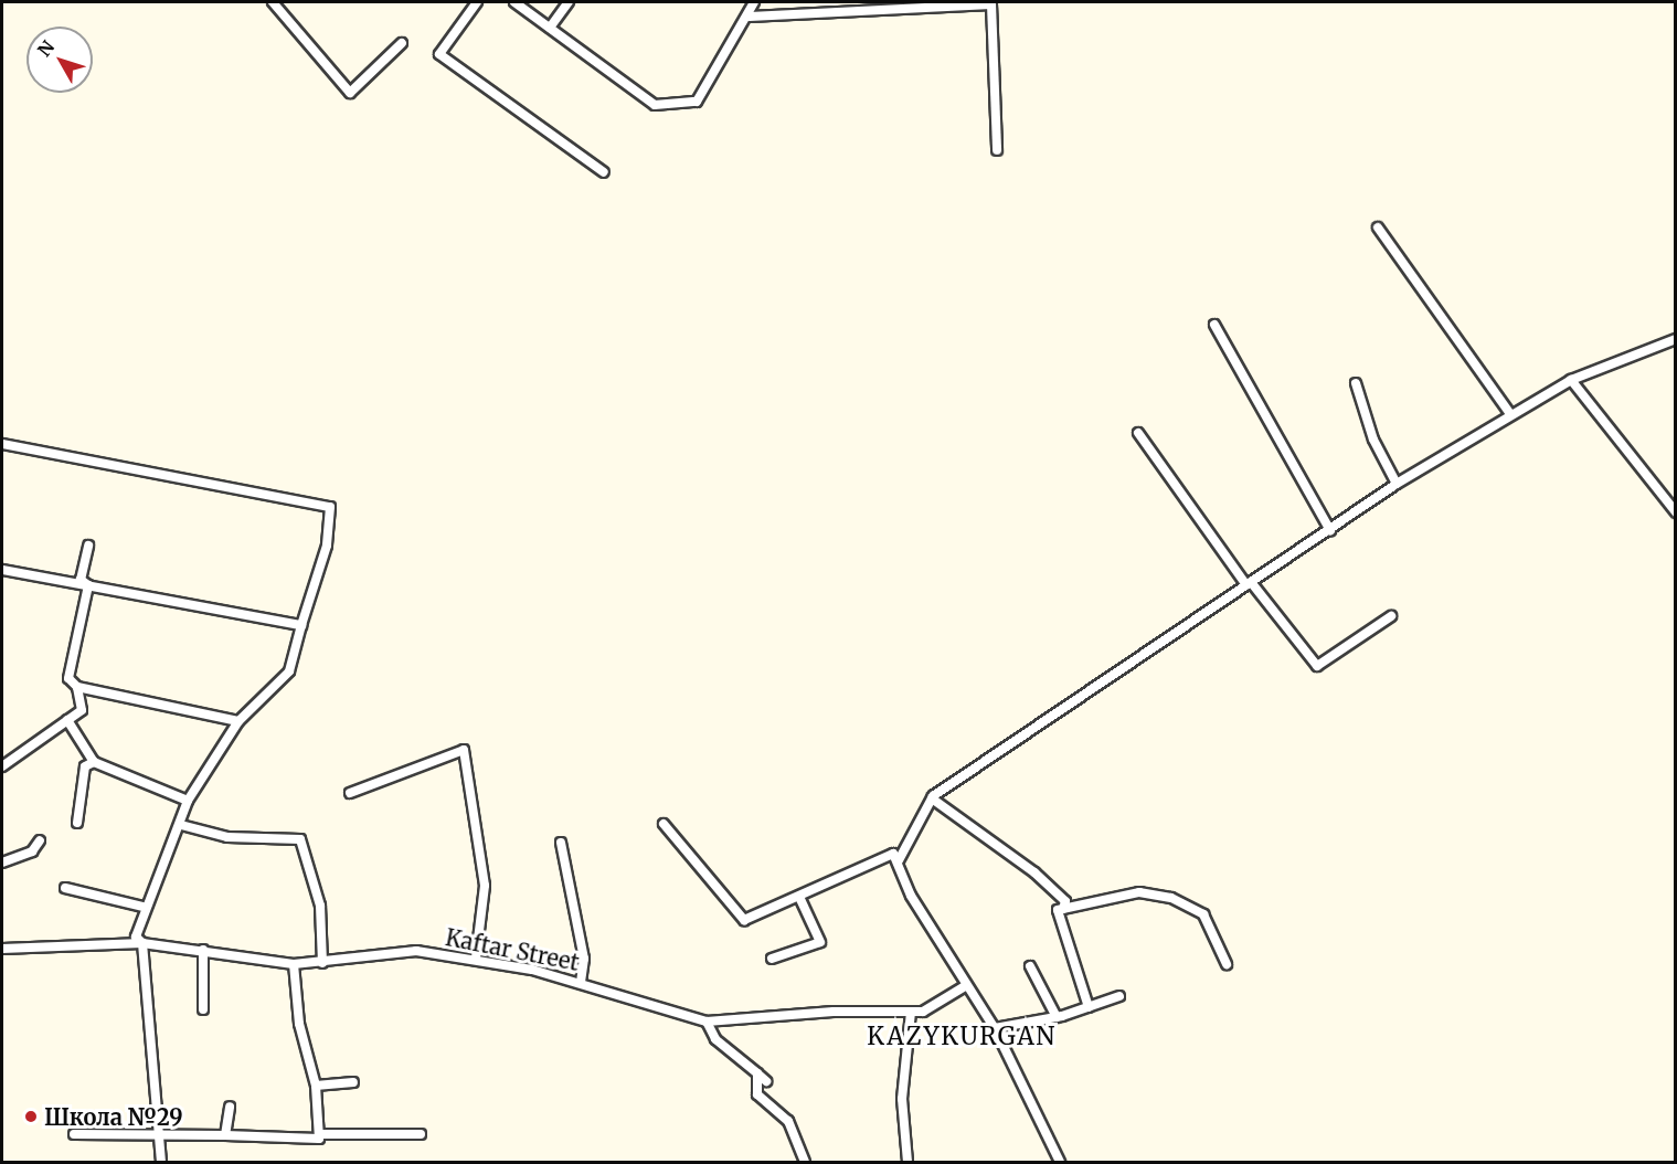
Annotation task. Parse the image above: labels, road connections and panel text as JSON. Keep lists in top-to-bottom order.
{
  "streets": {
    "street": ["Kaftar Street"]
  },
  "districts": ["KAZYKURGAN"],
  "places": ["Школа №29"],
  "north": "top left"
}
